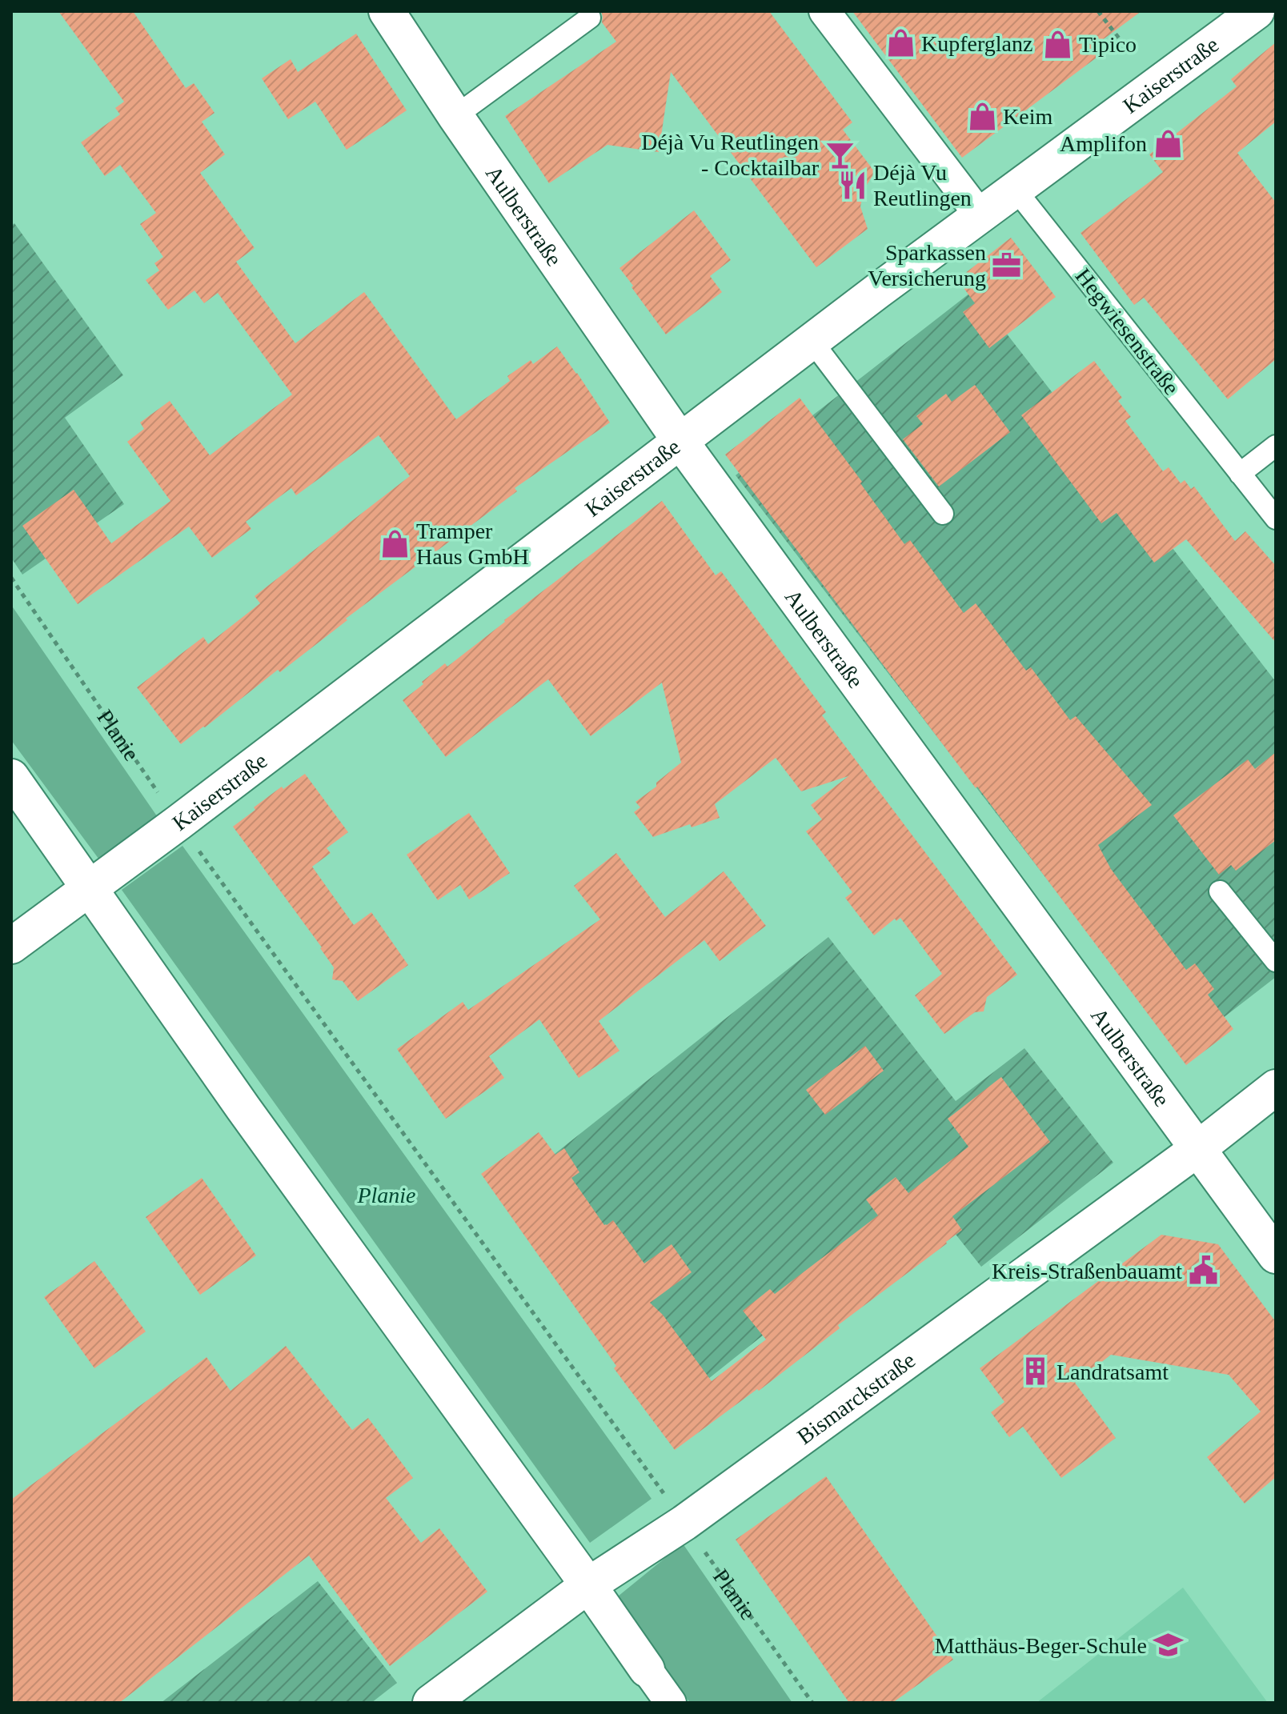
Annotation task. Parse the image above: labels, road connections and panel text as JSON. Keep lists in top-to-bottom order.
{
  "streets": {
    "street": ["Kaiserstraße", "Aulberstraße", "Bismarckstraße"],
    "lane": ["Hegwiesenstraße"],
    "path": ["Planie"]
  },
  "crossings": [
    ["Kaiserstraße", "Aulberstraße"],
    ["Kaiserstraße", "Hegwiesenstraße"],
    ["Kaiserstraße", "Planie"],
    ["Aulberstraße", "Bismarckstraße"],
    ["Planie", "Bismarckstraße"]
  ],
  "parks": ["Planie"],
  "places": {
    "shop": [
      "Kupferglanz",
      "Tipico",
      "Keim",
      "Amplifon",
      "Tramper Haus GmbH"
    ],
    "bar": ["Déjà Vu Reutlingen - Cocktailbar"],
    "restaurant": ["Déjà Vu Reutlingen"],
    "office": ["Sparkassen Versicherung"],
    "public building": ["Kreis-Straßenbauamt"],
    "building": ["Landratsamt"],
    "school or university": ["Matthäus-Beger-Schule"]
  }
}
